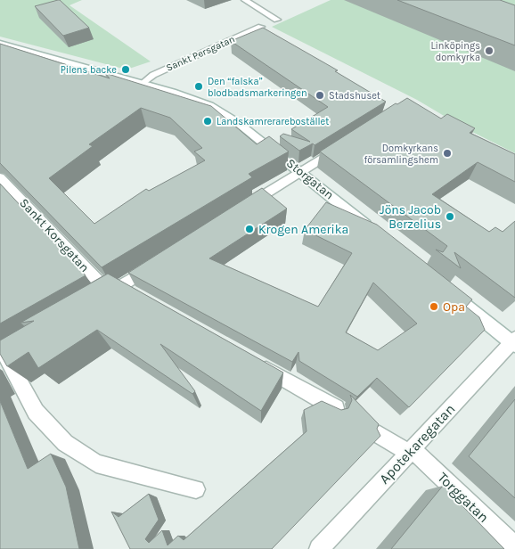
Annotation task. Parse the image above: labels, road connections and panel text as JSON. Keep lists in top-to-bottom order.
{
  "streets": {
    "street": [
      "Sankt Persgatan",
      "Storgatan",
      "Sankt Korsgatan",
      "Apotekaregatan",
      "Torggatan"
    ]
  },
  "crossings": [
    ["Sankt Persgatan", "Storgatan"],
    ["Apotekaregatan", "Torggatan"]
  ],
  "places": [
    "Linköpings domkyrka",
    "Pilens backe",
    "Den “falska” blodbadsmarkeringen",
    "Stadshuset",
    "Landskamrerarebostället",
    "Domkyrkans församlingshem",
    "Jöns Jacob Berzelius",
    "Krogen Amerika",
    "Opa"
  ]
}
